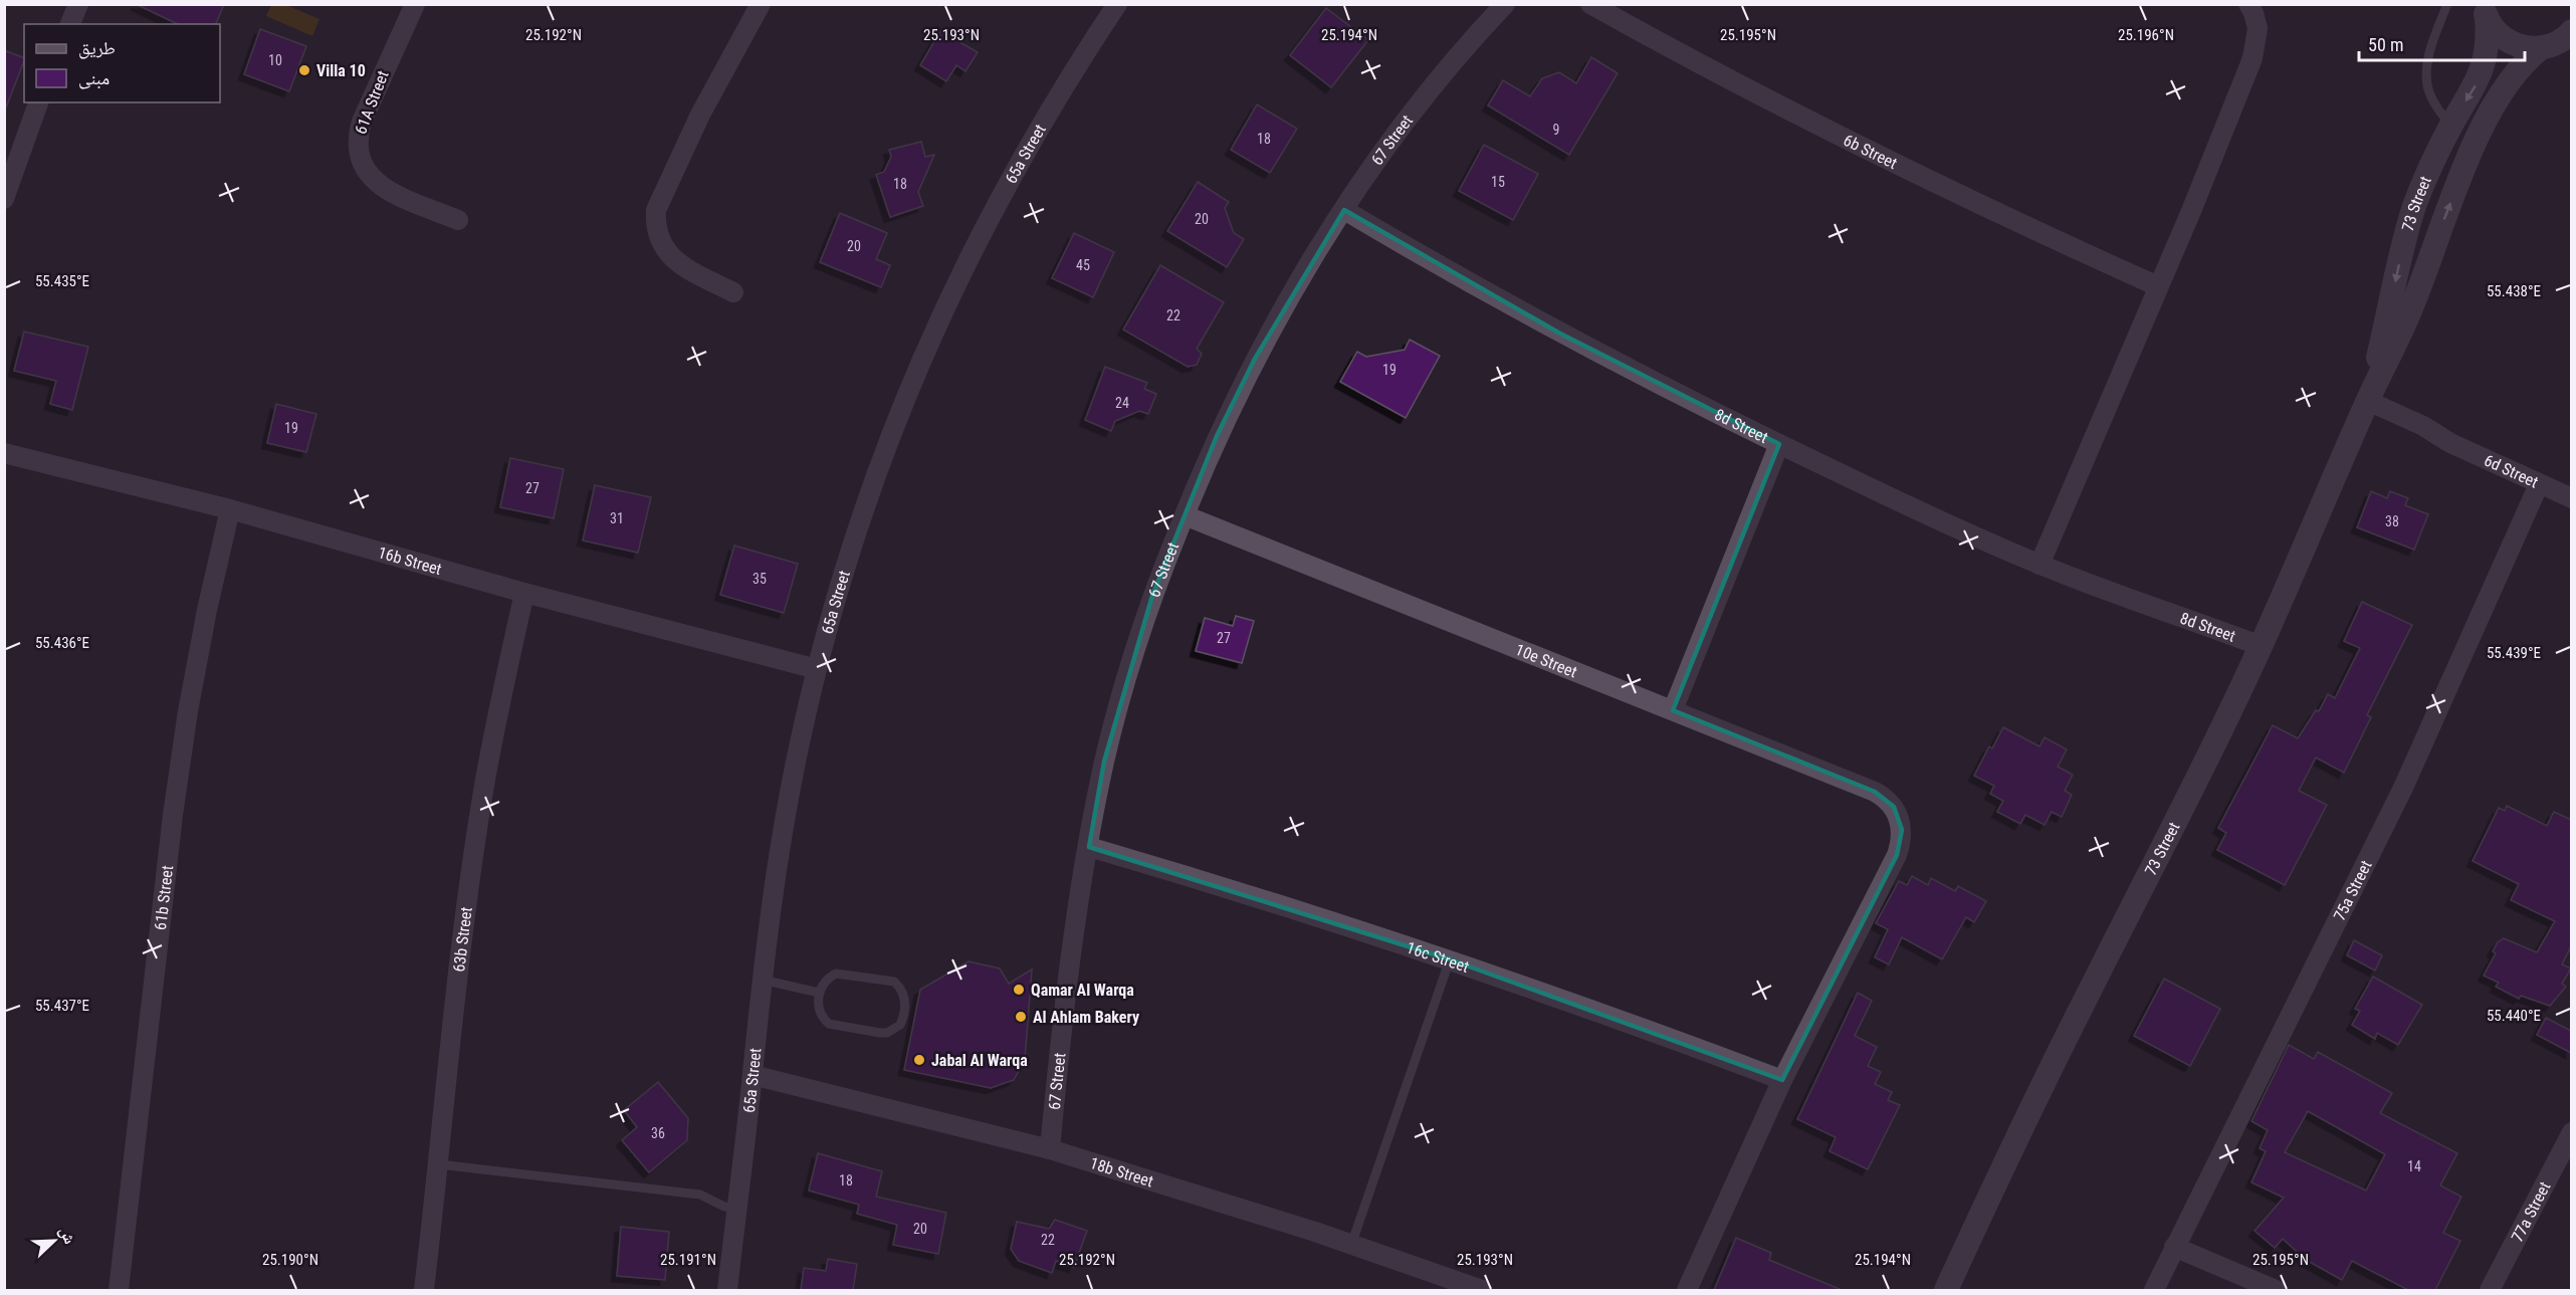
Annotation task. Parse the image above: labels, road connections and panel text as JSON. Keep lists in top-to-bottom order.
{
  "streets": {
    "street": [
      "61A Street",
      "67 Street",
      "6b Street",
      "65a Street",
      "73 Street",
      "8d Street",
      "6d Street",
      "16b Street",
      "10e Street",
      "75a Street",
      "61b Street",
      "63b Street",
      "16c Street",
      "18b Street",
      "77a Street"
    ]
  },
  "crossings": [
    ["67 Street", "8d Street"],
    ["67 Street", "10e Street"],
    ["67 Street", "16c Street"],
    ["67 Street", "18b Street"],
    ["65a Street", "16b Street"],
    ["65a Street", "18b Street"],
    ["73 Street", "8d Street"],
    ["73 Street", "6d Street"],
    ["6d Street", "75a Street"],
    ["16b Street", "61b Street"],
    ["16b Street", "63b Street"],
    ["10e Street", "16c Street"]
  ],
  "places": [
    "Villa 10",
    "Qamar Al Warqa",
    "Al Ahlam Bakery",
    "Jabal Al Warqa"
  ],
  "house_numbers": [
    "10",
    "9",
    "18",
    "15",
    "18",
    "20",
    "20",
    "45",
    "22",
    "19",
    "24",
    "19",
    "27",
    "31",
    "38",
    "35",
    "27",
    "36",
    "14",
    "18",
    "20",
    "22"
  ],
  "legend": ["طريق", "مبنى"],
  "scale_bar": "50 m",
  "north": "top right",
  "coordinates": [
    "25.192°N",
    "25.193°N",
    "25.194°N",
    "25.195°N",
    "25.196°N",
    "55.435°E",
    "55.438°E",
    "55.436°E",
    "55.439°E",
    "55.437°E",
    "55.440°E",
    "25.190°N",
    "25.191°N"
  ]
}
